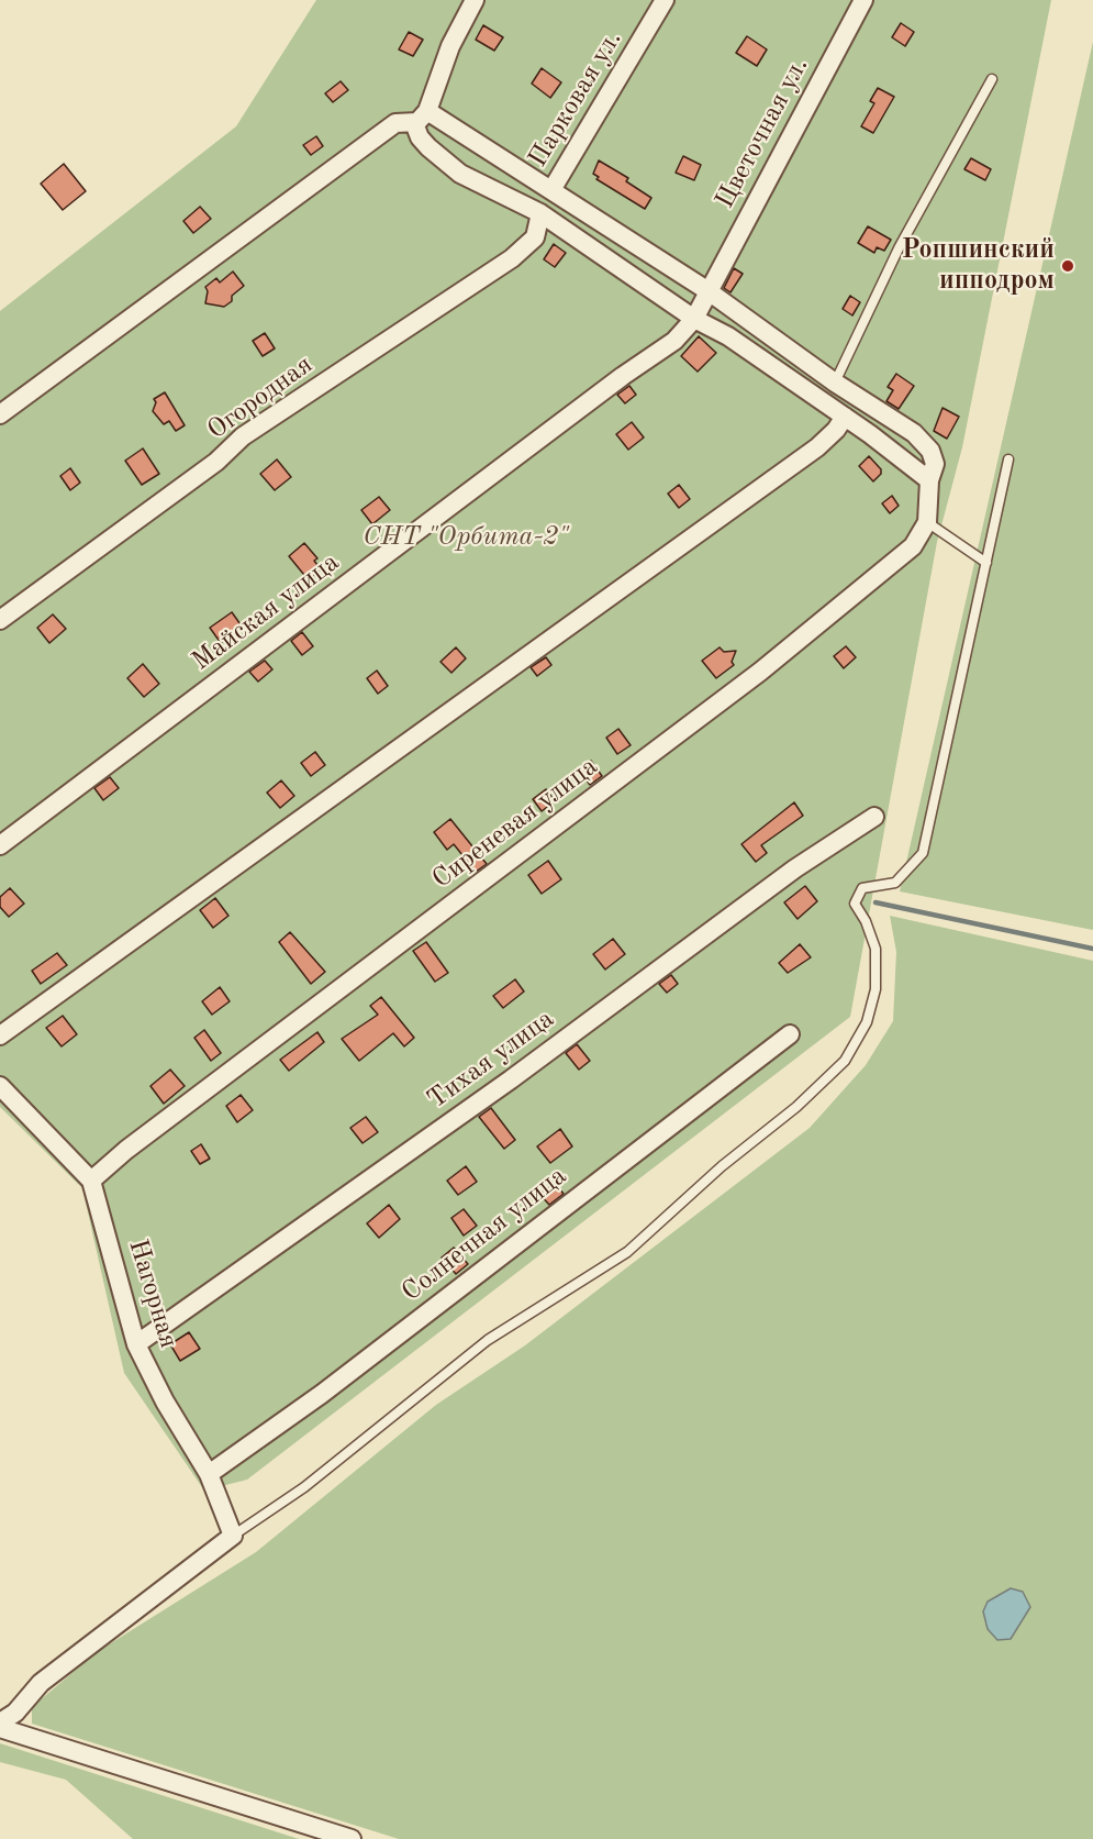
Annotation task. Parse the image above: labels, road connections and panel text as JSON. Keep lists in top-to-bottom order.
{
  "streets": {
    "street": [
      "Парковая ул.",
      "Цветочная ул.",
      "Огородная",
      "Майская улица",
      "Сиреневая улица",
      "Тихая улица",
      "Солнечная улица",
      "Нагорная"
    ]
  },
  "crossings": [
    ["Цветочная ул.", "Майская улица"],
    ["Сиреневая улица", "Нагорная"],
    ["Тихая улица", "Нагорная"],
    ["Солнечная улица", "Нагорная"]
  ],
  "parks": ["СНТ \"Орбита-2\""],
  "places": ["Ропшинский ипподром"]
}
